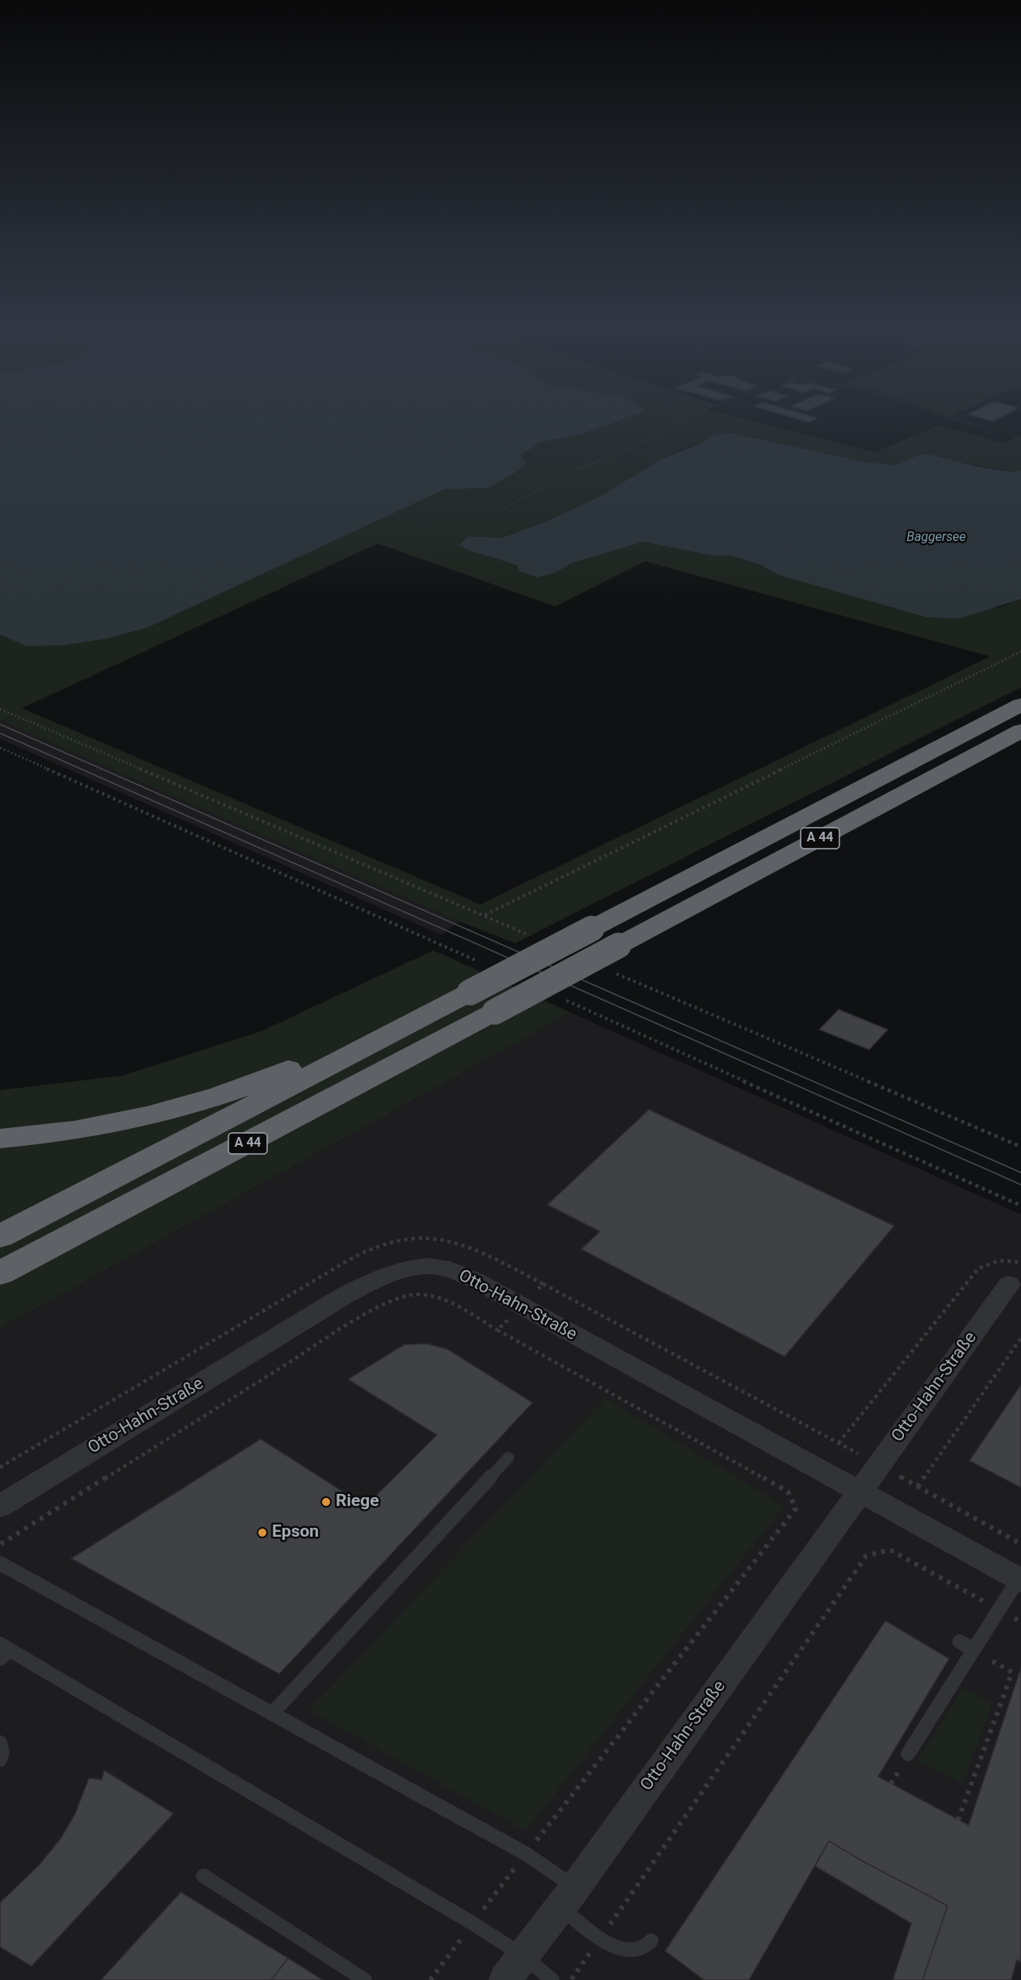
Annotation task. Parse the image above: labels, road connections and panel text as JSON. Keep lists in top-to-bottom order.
{
  "streets": {
    "highway": ["A 44"],
    "street": ["Otto-Hahn-Straße"]
  },
  "water": ["Baggersee"],
  "places": ["Riege", "Epson"]
}
